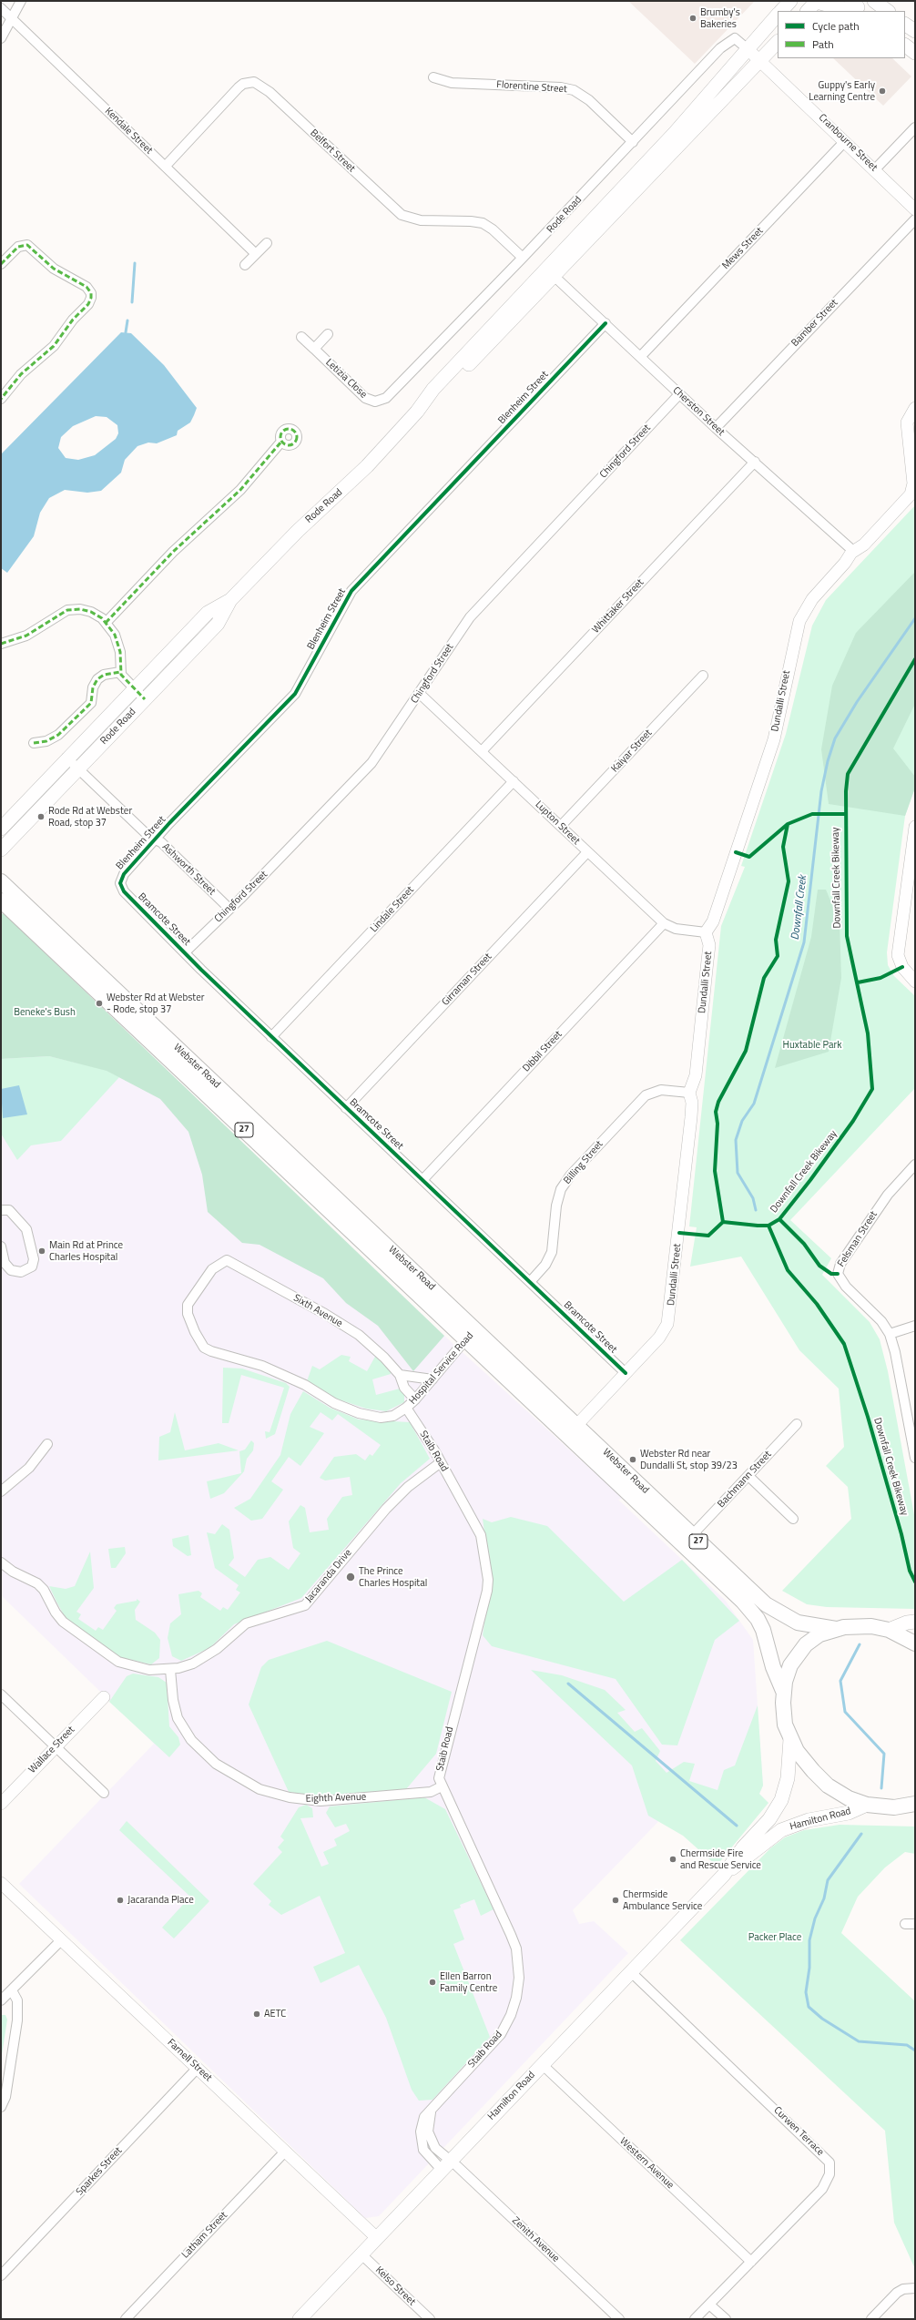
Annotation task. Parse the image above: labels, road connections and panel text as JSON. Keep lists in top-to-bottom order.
{
  "streets": {
    "main road": [
      "Rode Road",
      "Webster Road",
      "27",
      "Hamilton Road"
    ],
    "street": [
      "Florentine Street",
      "Kendale Street",
      "Cranbourne Street",
      "Belfort Street",
      "Mews Street",
      "Bamber Street",
      "Letizia Close",
      "Blenheim Street",
      "Cherston Street",
      "Chingford Street",
      "Whittaker Street",
      "Dundalli Street",
      "Kaiyar Street",
      "Lupton Street",
      "Ashworth Street",
      "Lindale Street",
      "Bramcote Street",
      "Girraman Street",
      "Dibbil Street",
      "Billing Street",
      "Felsman Street",
      "Sixth Avenue",
      "Hospital Service Road",
      "Staib Road",
      "Bachmann Street",
      "Jacaranda Drive",
      "Wallace Street",
      "Eighth Avenue",
      "Farnell Street",
      "Curwen Terrace",
      "Western Avenue",
      "Sparkes Street",
      "Latham Street",
      "Zenith Avenue",
      "Kelso Street"
    ],
    "cycle path": ["Downfall Creek Bikeway"]
  },
  "crossings": [
    ["Florentine Street", "Rode Road"],
    ["Kendale Street", "Belfort Street"],
    ["Cranbourne Street", "Rode Road"],
    ["Cranbourne Street", "Mews Street"],
    ["Belfort Street", "Rode Road"],
    ["Rode Road", "Letizia Close"],
    ["Rode Road", "Cherston Street"],
    ["Rode Road", "Ashworth Street"],
    ["Mews Street", "Cherston Street"],
    ["Bamber Street", "Cherston Street"],
    ["Blenheim Street", "Cherston Street"],
    ["Blenheim Street", "Ashworth Street"],
    ["Blenheim Street", "Bramcote Street"],
    ["Cherston Street", "Chingford Street"],
    ["Cherston Street", "Whittaker Street"],
    ["Cherston Street", "Dundalli Street"],
    ["Chingford Street", "Lupton Street"],
    ["Chingford Street", "Ashworth Street"],
    ["Chingford Street", "Bramcote Street"],
    ["Whittaker Street", "Lupton Street"],
    ["Dundalli Street", "Lupton Street"],
    ["Dundalli Street", "Bramcote Street"],
    ["Dundalli Street", "Webster Road"],
    ["Dundalli Street", "Billing Street"],
    ["Kaiyar Street", "Lupton Street"],
    ["Lupton Street", "Lindale Street"],
    ["Lupton Street", "Girraman Street"],
    ["Lupton Street", "Dibbil Street"],
    ["Lindale Street", "Bramcote Street"],
    ["Bramcote Street", "Girraman Street"],
    ["Bramcote Street", "Dibbil Street"],
    ["Bramcote Street", "Billing Street"],
    ["Webster Road", "27"],
    ["Webster Road", "Hospital Service Road"],
    ["Webster Road", "Bachmann Street"],
    ["27", "Hamilton Road"],
    ["Sixth Avenue", "Hospital Service Road"],
    ["Hospital Service Road", "Staib Road"],
    ["Staib Road", "Jacaranda Drive"],
    ["Staib Road", "Eighth Avenue"],
    ["Staib Road", "Hamilton Road"],
    ["Staib Road", "Zenith Avenue"],
    ["Jacaranda Drive", "Eighth Avenue"],
    ["Hamilton Road", "Farnell Street"],
    ["Hamilton Road", "Curwen Terrace"],
    ["Hamilton Road", "Western Avenue"],
    ["Hamilton Road", "Zenith Avenue"],
    ["Hamilton Road", "Kelso Street"],
    ["Farnell Street", "Sparkes Street"],
    ["Farnell Street", "Latham Street"],
    ["Curwen Terrace", "Western Avenue"]
  ],
  "water": ["Downfall Creek"],
  "parks": ["Beneke's Bush", "Huxtable Park", "Packer Place"],
  "places": [
    "Brumby's Bakeries",
    "Guppy's Early Learning Centre",
    "Rode Rd at Webster Road, stop 37",
    "Webster Rd at Webster - Rode, stop 37",
    "Main Rd at Prince Charles Hospital",
    "Webster Rd near Dundalli St, stop 39/23",
    "The Prince Charles Hospital",
    "Chermside Fire and Rescue Service",
    "Jacaranda Place",
    "Chermside Ambulance Service",
    "Ellen Barron Family Centre",
    "AETC"
  ],
  "legend": ["Cycle path", "Path"]
}
